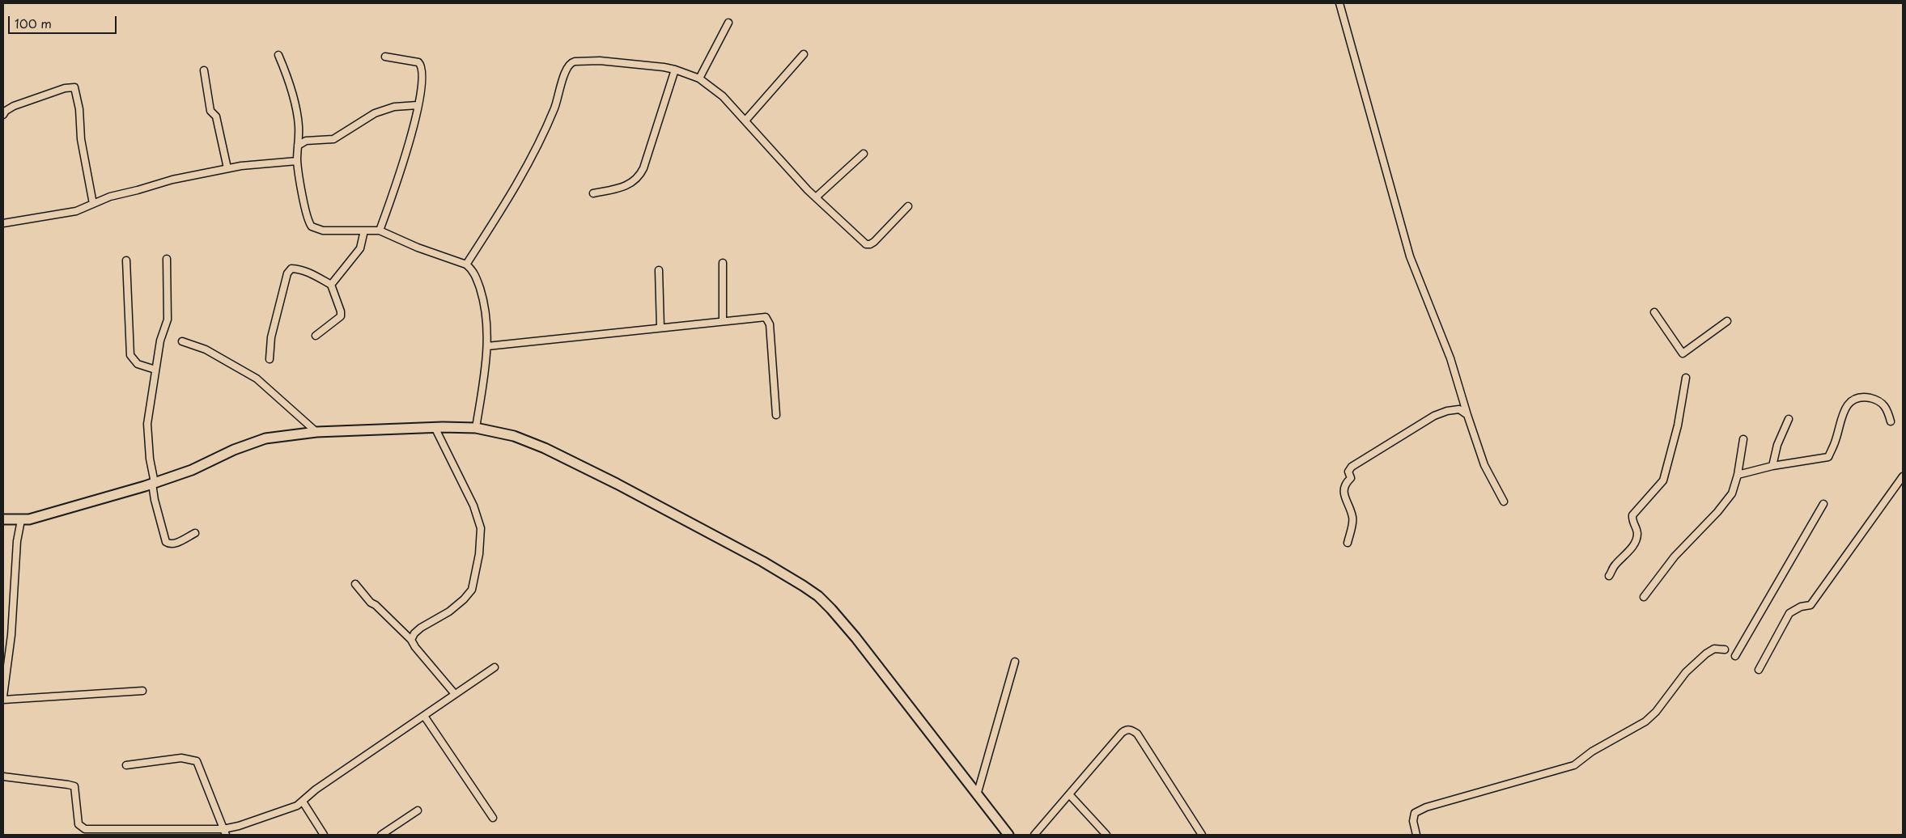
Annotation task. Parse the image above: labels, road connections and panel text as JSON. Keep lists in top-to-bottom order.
{
  "scale_bar": "100 m"
}
